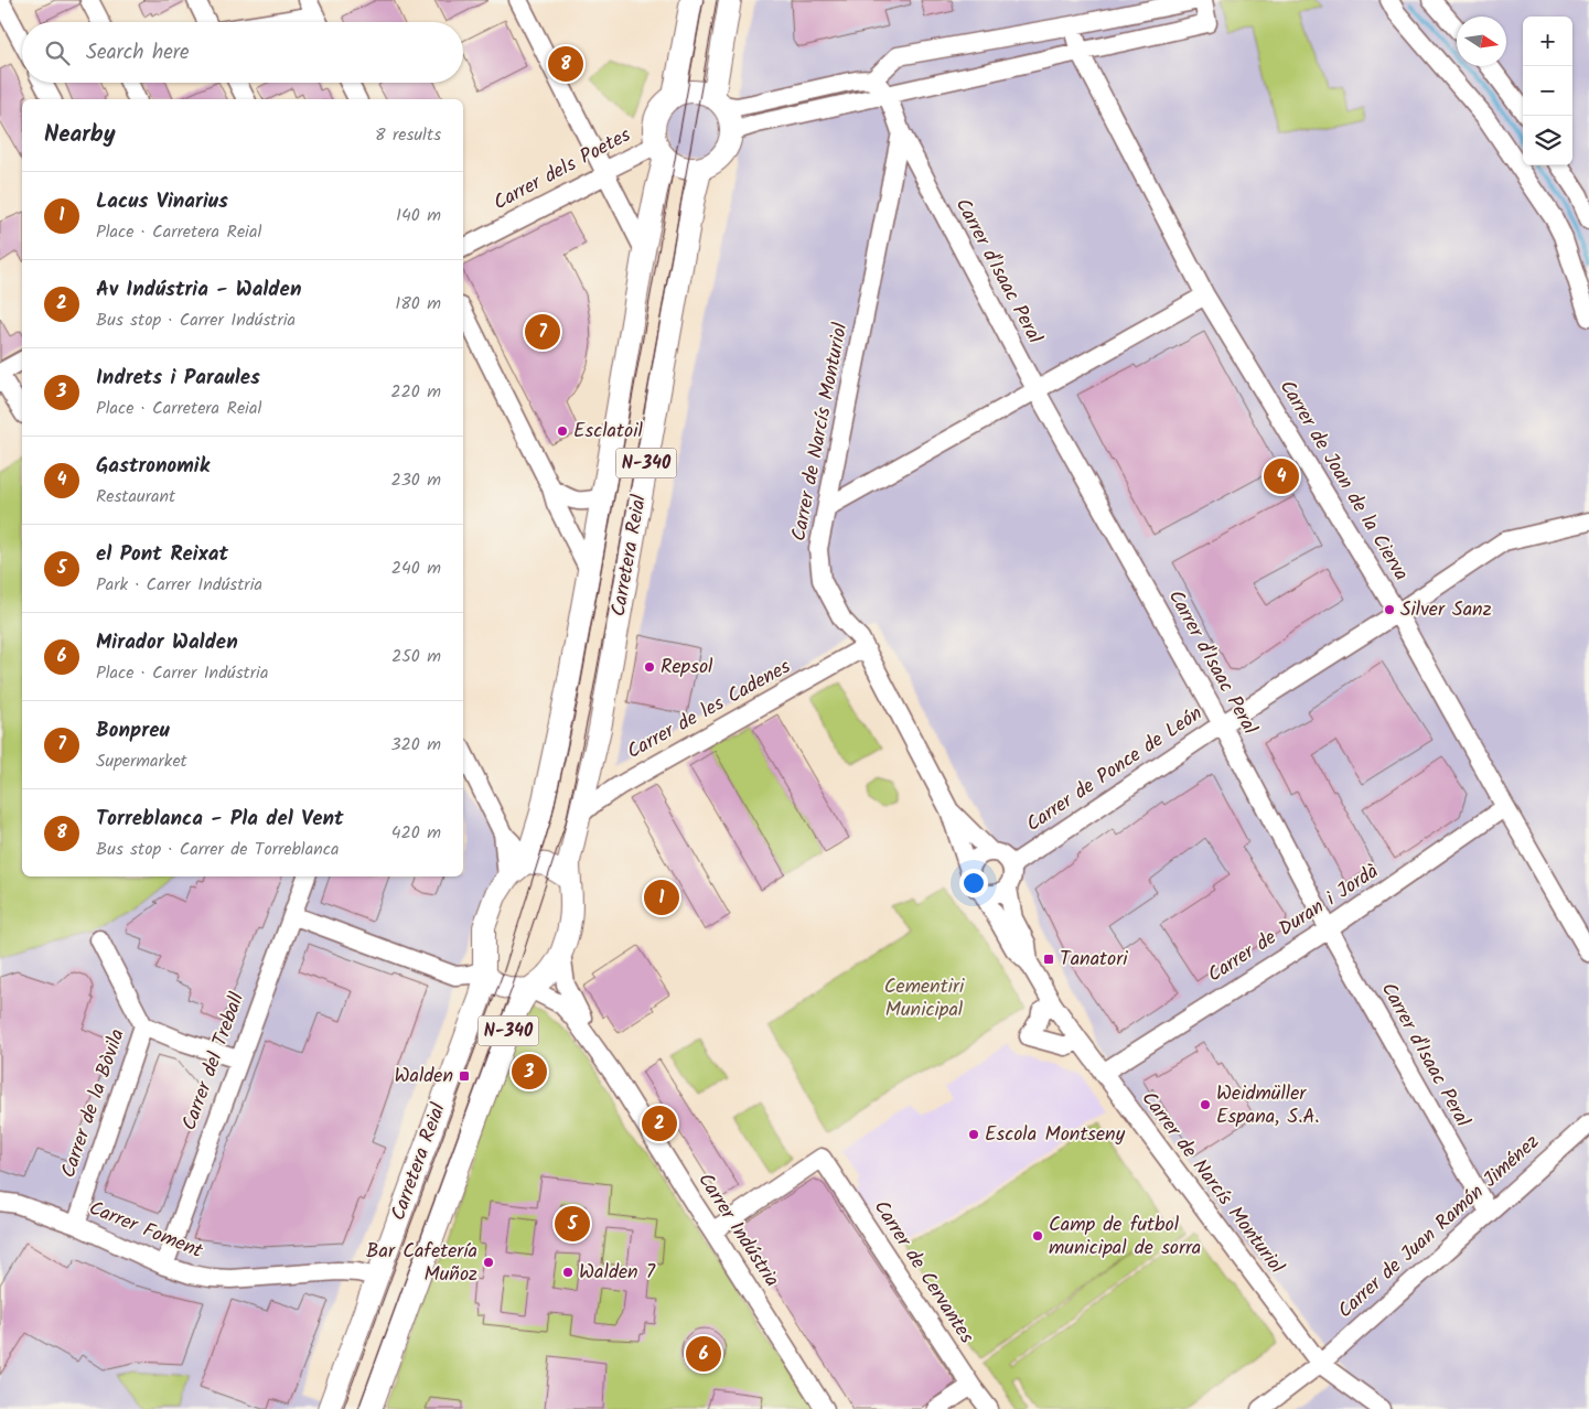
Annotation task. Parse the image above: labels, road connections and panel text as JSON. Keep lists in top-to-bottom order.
{
  "streets": {
    "main road": ["N-340", "Carretera Reial"],
    "street": [
      "Carrer dels Poetes",
      "Carrer d'Isaac Peral",
      "Carrer de Narcís Monturiol",
      "Carrer de Joan de la Cierva",
      "Carrer de les Cadenes",
      "Carrer de Ponce de León",
      "Carrer de Duran i Jordà",
      "Carrer del Treball",
      "Carrer de la Bòvila",
      "Carrer de Juan Ramón Jiménez",
      "Carrer Foment",
      "Carrer Indústria",
      "Carrer de Cervantes"
    ]
  },
  "crossings": [
    ["Carrer dels Poetes", "Carretera Reial"],
    ["Carrer d'Isaac Peral", "Carrer de Narcís Monturiol"],
    ["Carrer d'Isaac Peral", "Carrer de Ponce de León"],
    ["Carrer d'Isaac Peral", "Carrer de Duran i Jordà"],
    ["Carrer d'Isaac Peral", "Carrer de Juan Ramón Jiménez"],
    ["Carrer de Narcís Monturiol", "Carrer de les Cadenes"],
    ["Carrer de Narcís Monturiol", "Carrer de Ponce de León"],
    ["Carrer de Narcís Monturiol", "Carrer de Duran i Jordà"],
    ["Carrer de Narcís Monturiol", "Carrer de Juan Ramón Jiménez"],
    ["N-340", "Carretera Reial"],
    ["Carrer de Joan de la Cierva", "Carrer de Ponce de León"],
    ["Carrer de Joan de la Cierva", "Carrer de Duran i Jordà"],
    ["Carretera Reial", "Carrer de les Cadenes"],
    ["Carretera Reial", "Carrer Foment"],
    ["Carrer del Treball", "Carrer Foment"],
    ["Carrer de la Bòvila", "Carrer Foment"],
    ["Carrer Indústria", "Carrer de Cervantes"]
  ],
  "parks": ["Cementiri Municipal"],
  "places": {
    "other": [
      "Esclatoil",
      "Silver Sanz",
      "Repsol",
      "Weidmüller Espana, S.A.",
      "Escola Montseny",
      "Camp de futbol municipal de sorra",
      "Bar Cafetería Muñoz",
      "Walden 7"
    ],
    "transit": ["Tanatori", "Walden"]
  },
  "north": "right",
  "page": {
    "map_buttons": ["+", "−"],
    "search": "Search here",
    "pins": [
      "8",
      "7",
      "4",
      "1",
      "3",
      "2",
      "5",
      "6"
    ],
    "heading": ["Nearby", "8 results"],
    "list": [
      {
        "mark": "1",
        "name": "Lacus Vinarius",
        "note": "Place · Carretera Reial",
        "value": "140 m"
      },
      {
        "mark": "2",
        "name": "Av Indústria - Walden",
        "note": "Bus stop · Carrer Indústria",
        "value": "180 m"
      },
      {
        "mark": "3",
        "name": "Indrets i Paraules",
        "note": "Place · Carretera Reial",
        "value": "220 m"
      },
      {
        "mark": "4",
        "name": "Gastronomik",
        "note": "Restaurant",
        "value": "230 m"
      },
      {
        "mark": "5",
        "name": "el Pont Reixat",
        "note": "Park · Carrer Indústria",
        "value": "240 m"
      },
      {
        "mark": "6",
        "name": "Mirador Walden",
        "note": "Place · Carrer Indústria",
        "value": "250 m"
      },
      {
        "mark": "7",
        "name": "Bonpreu",
        "note": "Supermarket",
        "value": "320 m"
      },
      {
        "mark": "8",
        "name": "Torreblanca - Pla del Vent",
        "note": "Bus stop · Carrer de Torreblanca",
        "value": "420 m"
      }
    ]
  }
}
